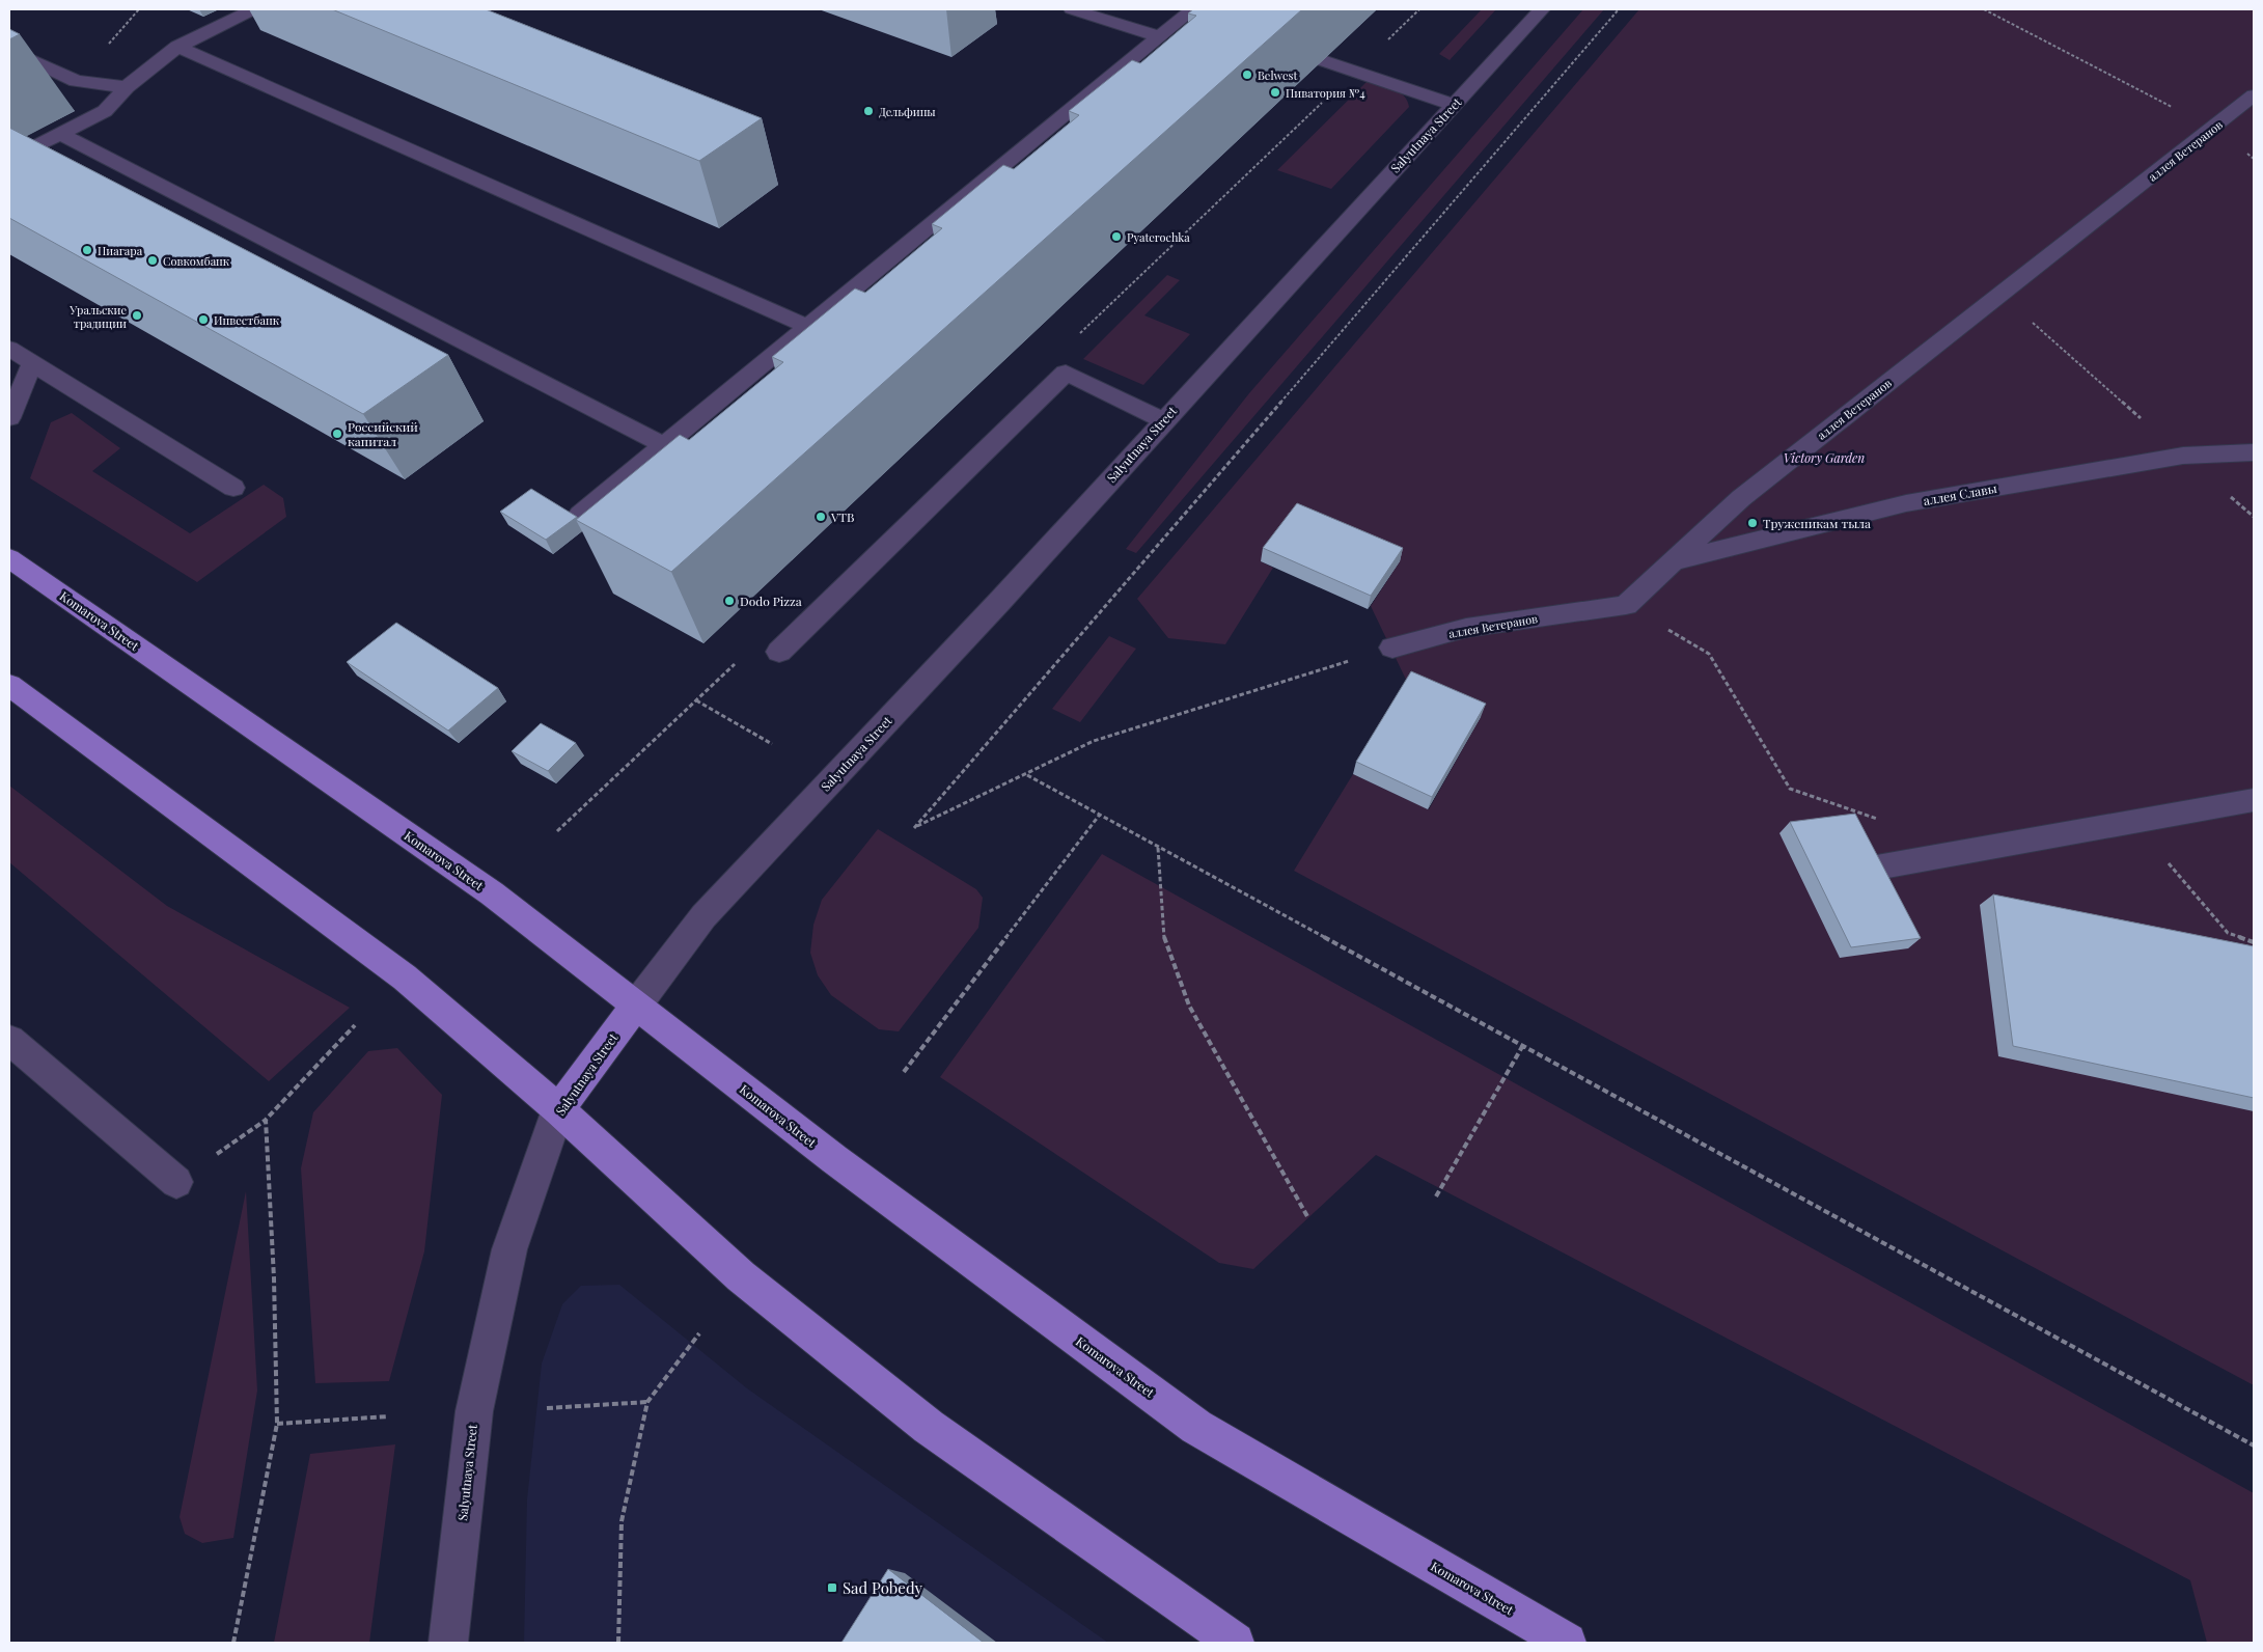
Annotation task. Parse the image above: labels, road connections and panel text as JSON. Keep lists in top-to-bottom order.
{
  "streets": {
    "main road": ["Salyutnaya Street", "Komarova Street"],
    "street": ["аллея Ветеранов", "аллея Славы"]
  },
  "crossings": [
    ["Salyutnaya Street", "Komarova Street"],
    ["аллея Ветеранов", "аллея Славы"]
  ],
  "parks": ["Victory Garden"],
  "places": {
    "other": [
      "Belwest",
      "Пиватория №4",
      "Дельфины",
      "Pyaterochka",
      "Ниагара",
      "Совкомбанк",
      "Уральские традиции",
      "Инвестбанк",
      "Российский капитал",
      "VTB",
      "Труженикам тыла",
      "Dodo Pizza"
    ],
    "transit": ["Sad Pobedy"]
  }
}
